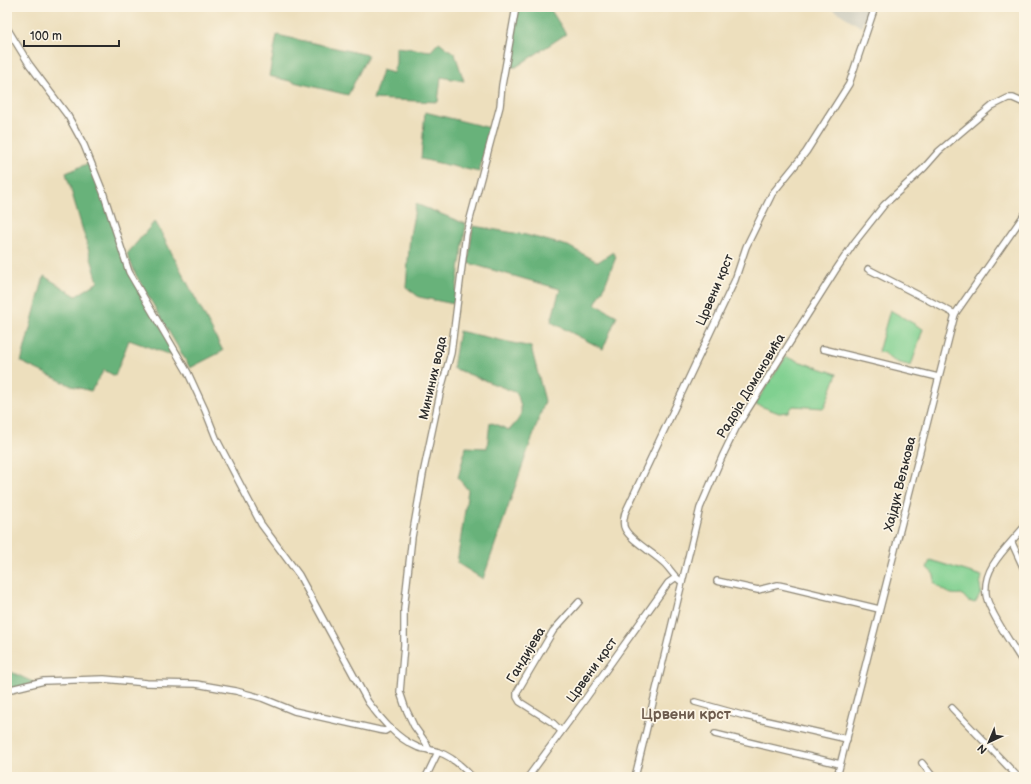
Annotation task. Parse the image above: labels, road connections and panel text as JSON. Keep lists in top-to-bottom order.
{
  "streets": {
    "street": [
      "Црвени крст",
      "Мининих вода",
      "Радоја Домановића",
      "Хајдук Вељкова",
      "Гандијева"
    ]
  },
  "crossings": [
    ["Црвени крст", "Радоја Домановића"],
    ["Црвени крст", "Гандијева"]
  ],
  "districts": ["Црвени крст"],
  "scale_bar": "100 m",
  "north": "bottom left"
}
